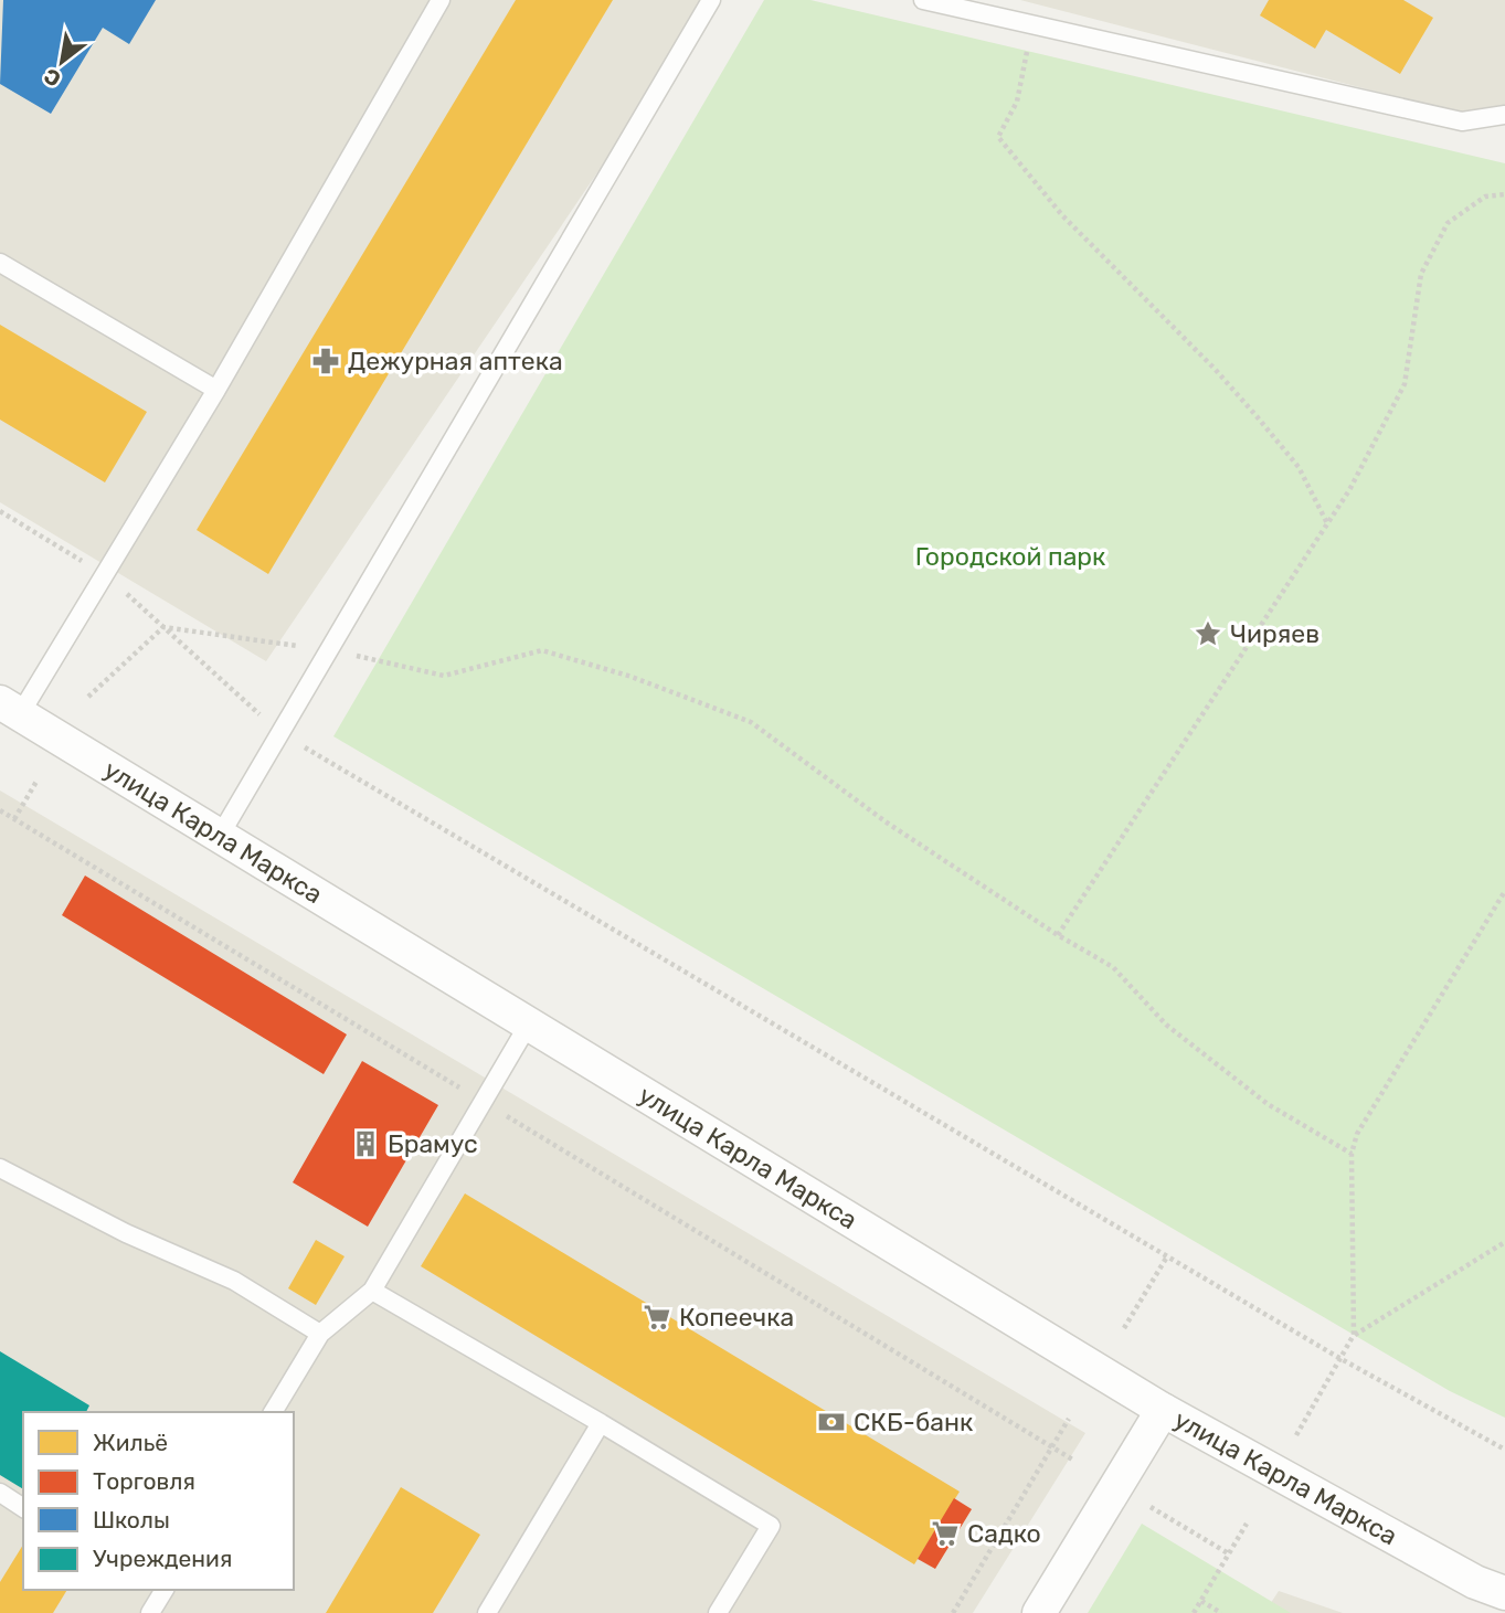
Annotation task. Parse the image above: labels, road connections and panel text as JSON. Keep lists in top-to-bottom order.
{
  "streets": {
    "street": ["улица Карла Маркса"]
  },
  "parks": ["Городской парк"],
  "places": {
    "pharmacy": ["Дежурная аптека"],
    "place": ["Чиряев"],
    "building": ["Брамус"],
    "supermarket": ["Копеечка", "Садко"],
    "bank": ["СКБ-банк"]
  },
  "legend": [
    "Жильё",
    "Торговля",
    "Школы",
    "Учреждения"
  ],
  "north": "bottom left"
}
